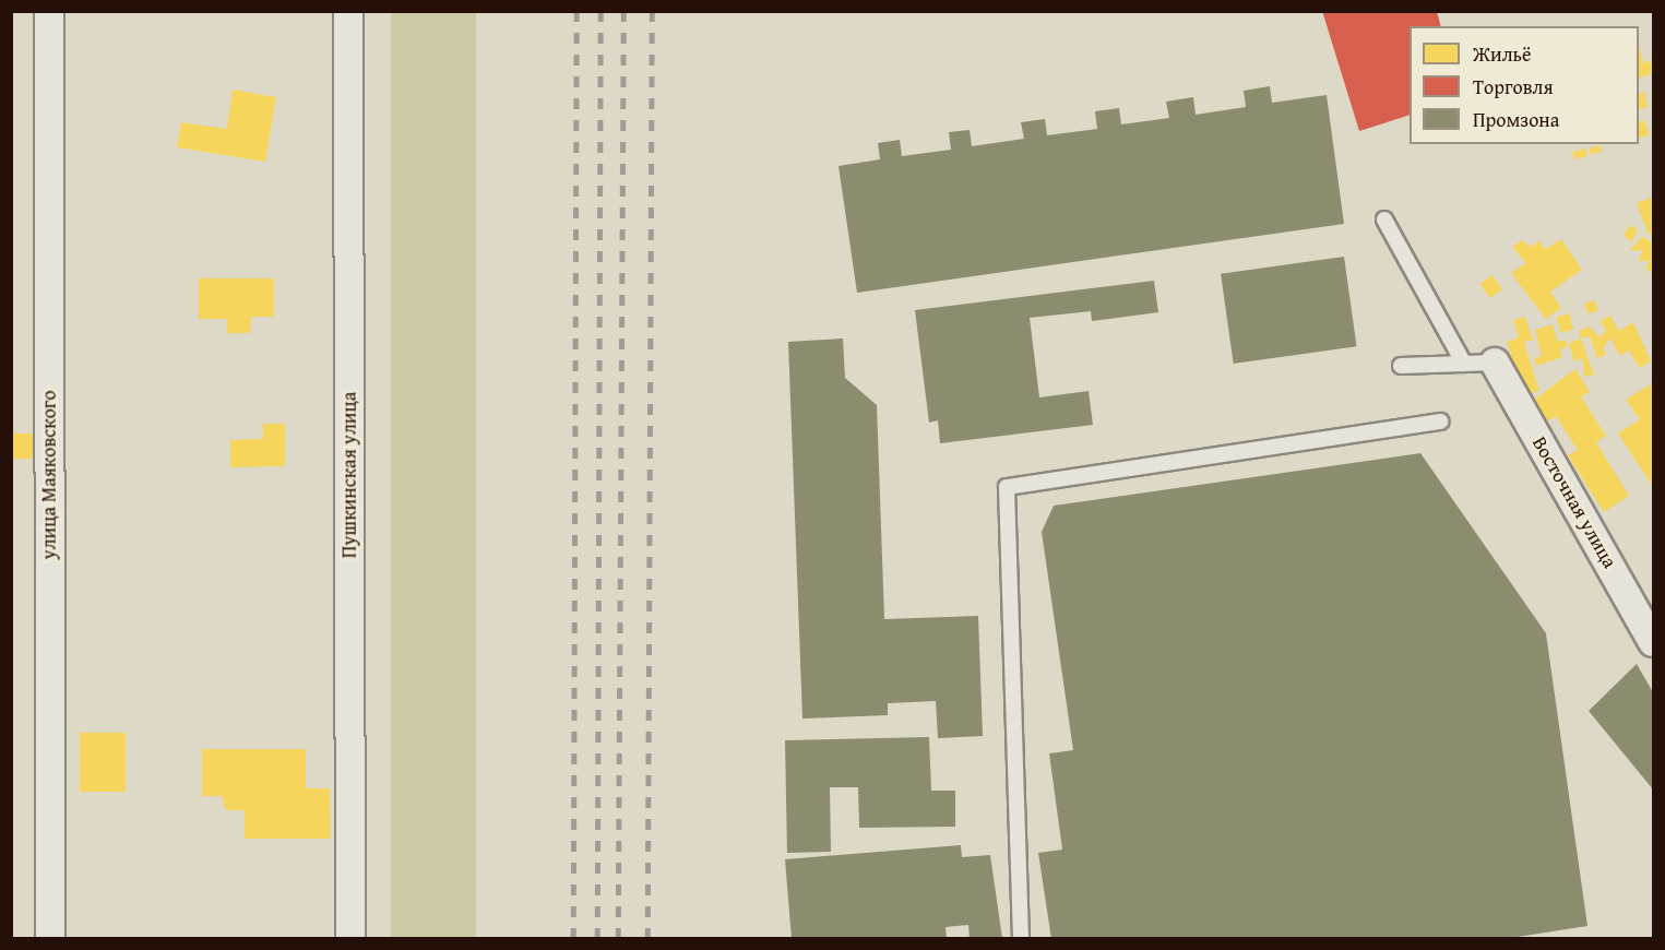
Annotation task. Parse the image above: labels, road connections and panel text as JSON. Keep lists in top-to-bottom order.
{
  "streets": {
    "street": ["улица Маяковского", "Пушкинская улица", "Восточная улица"]
  },
  "legend": ["Жильё", "Торговля", "Промзона"]
}
